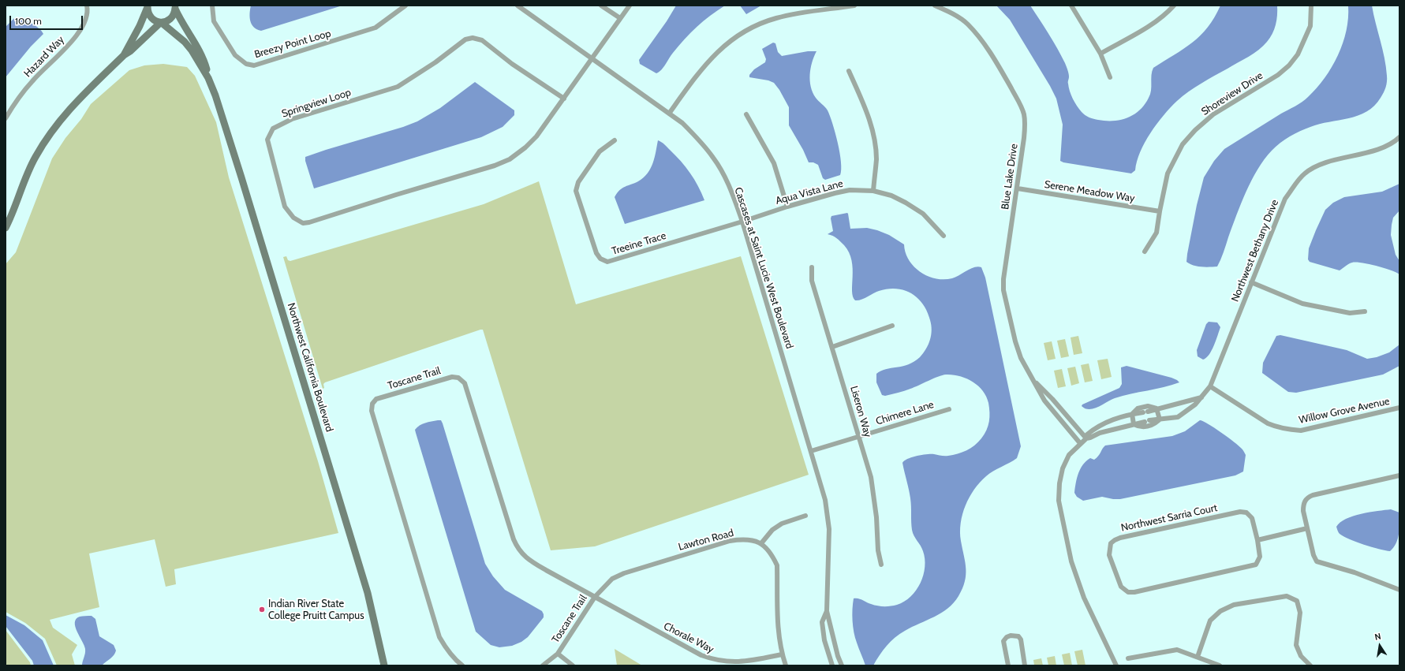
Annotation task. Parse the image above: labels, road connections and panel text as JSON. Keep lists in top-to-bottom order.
{
  "streets": {
    "street": [
      "Breezy Point Loop",
      "Hazard Way",
      "Shoreview Drive",
      "Springview Loop",
      "Blue Lake Drive",
      "Serene Meadow Way",
      "Aqua Vista Lane",
      "Treeine Trace",
      "Northwest Bethany Drive",
      "Cascases at Saint Lucie West Boulevard",
      "Northwest California Boulevard",
      "Toscane Trail",
      "Willow Grove Avenue",
      "Liseron Way",
      "Chimere Lane",
      "Northwest Sarria Court",
      "Lawton Road",
      "Chorale Way"
    ]
  },
  "crossings": [
    ["Shoreview Drive", "Serene Meadow Way"],
    ["Springview Loop", "Cascases at Saint Lucie West Boulevard"],
    ["Blue Lake Drive", "Serene Meadow Way"],
    ["Blue Lake Drive", "Northwest Bethany Drive"],
    ["Aqua Vista Lane", "Treeine Trace"],
    ["Aqua Vista Lane", "Cascases at Saint Lucie West Boulevard"],
    ["Treeine Trace", "Cascases at Saint Lucie West Boulevard"],
    ["Northwest Bethany Drive", "Willow Grove Avenue"],
    ["Cascases at Saint Lucie West Boulevard", "Chimere Lane"],
    ["Toscane Trail", "Lawton Road"],
    ["Toscane Trail", "Chorale Way"],
    ["Liseron Way", "Chimere Lane"],
    ["Lawton Road", "Chorale Way"]
  ],
  "places": ["Indian River State College Pruitt Campus"],
  "scale_bar": "100 m",
  "north": "top"
}
